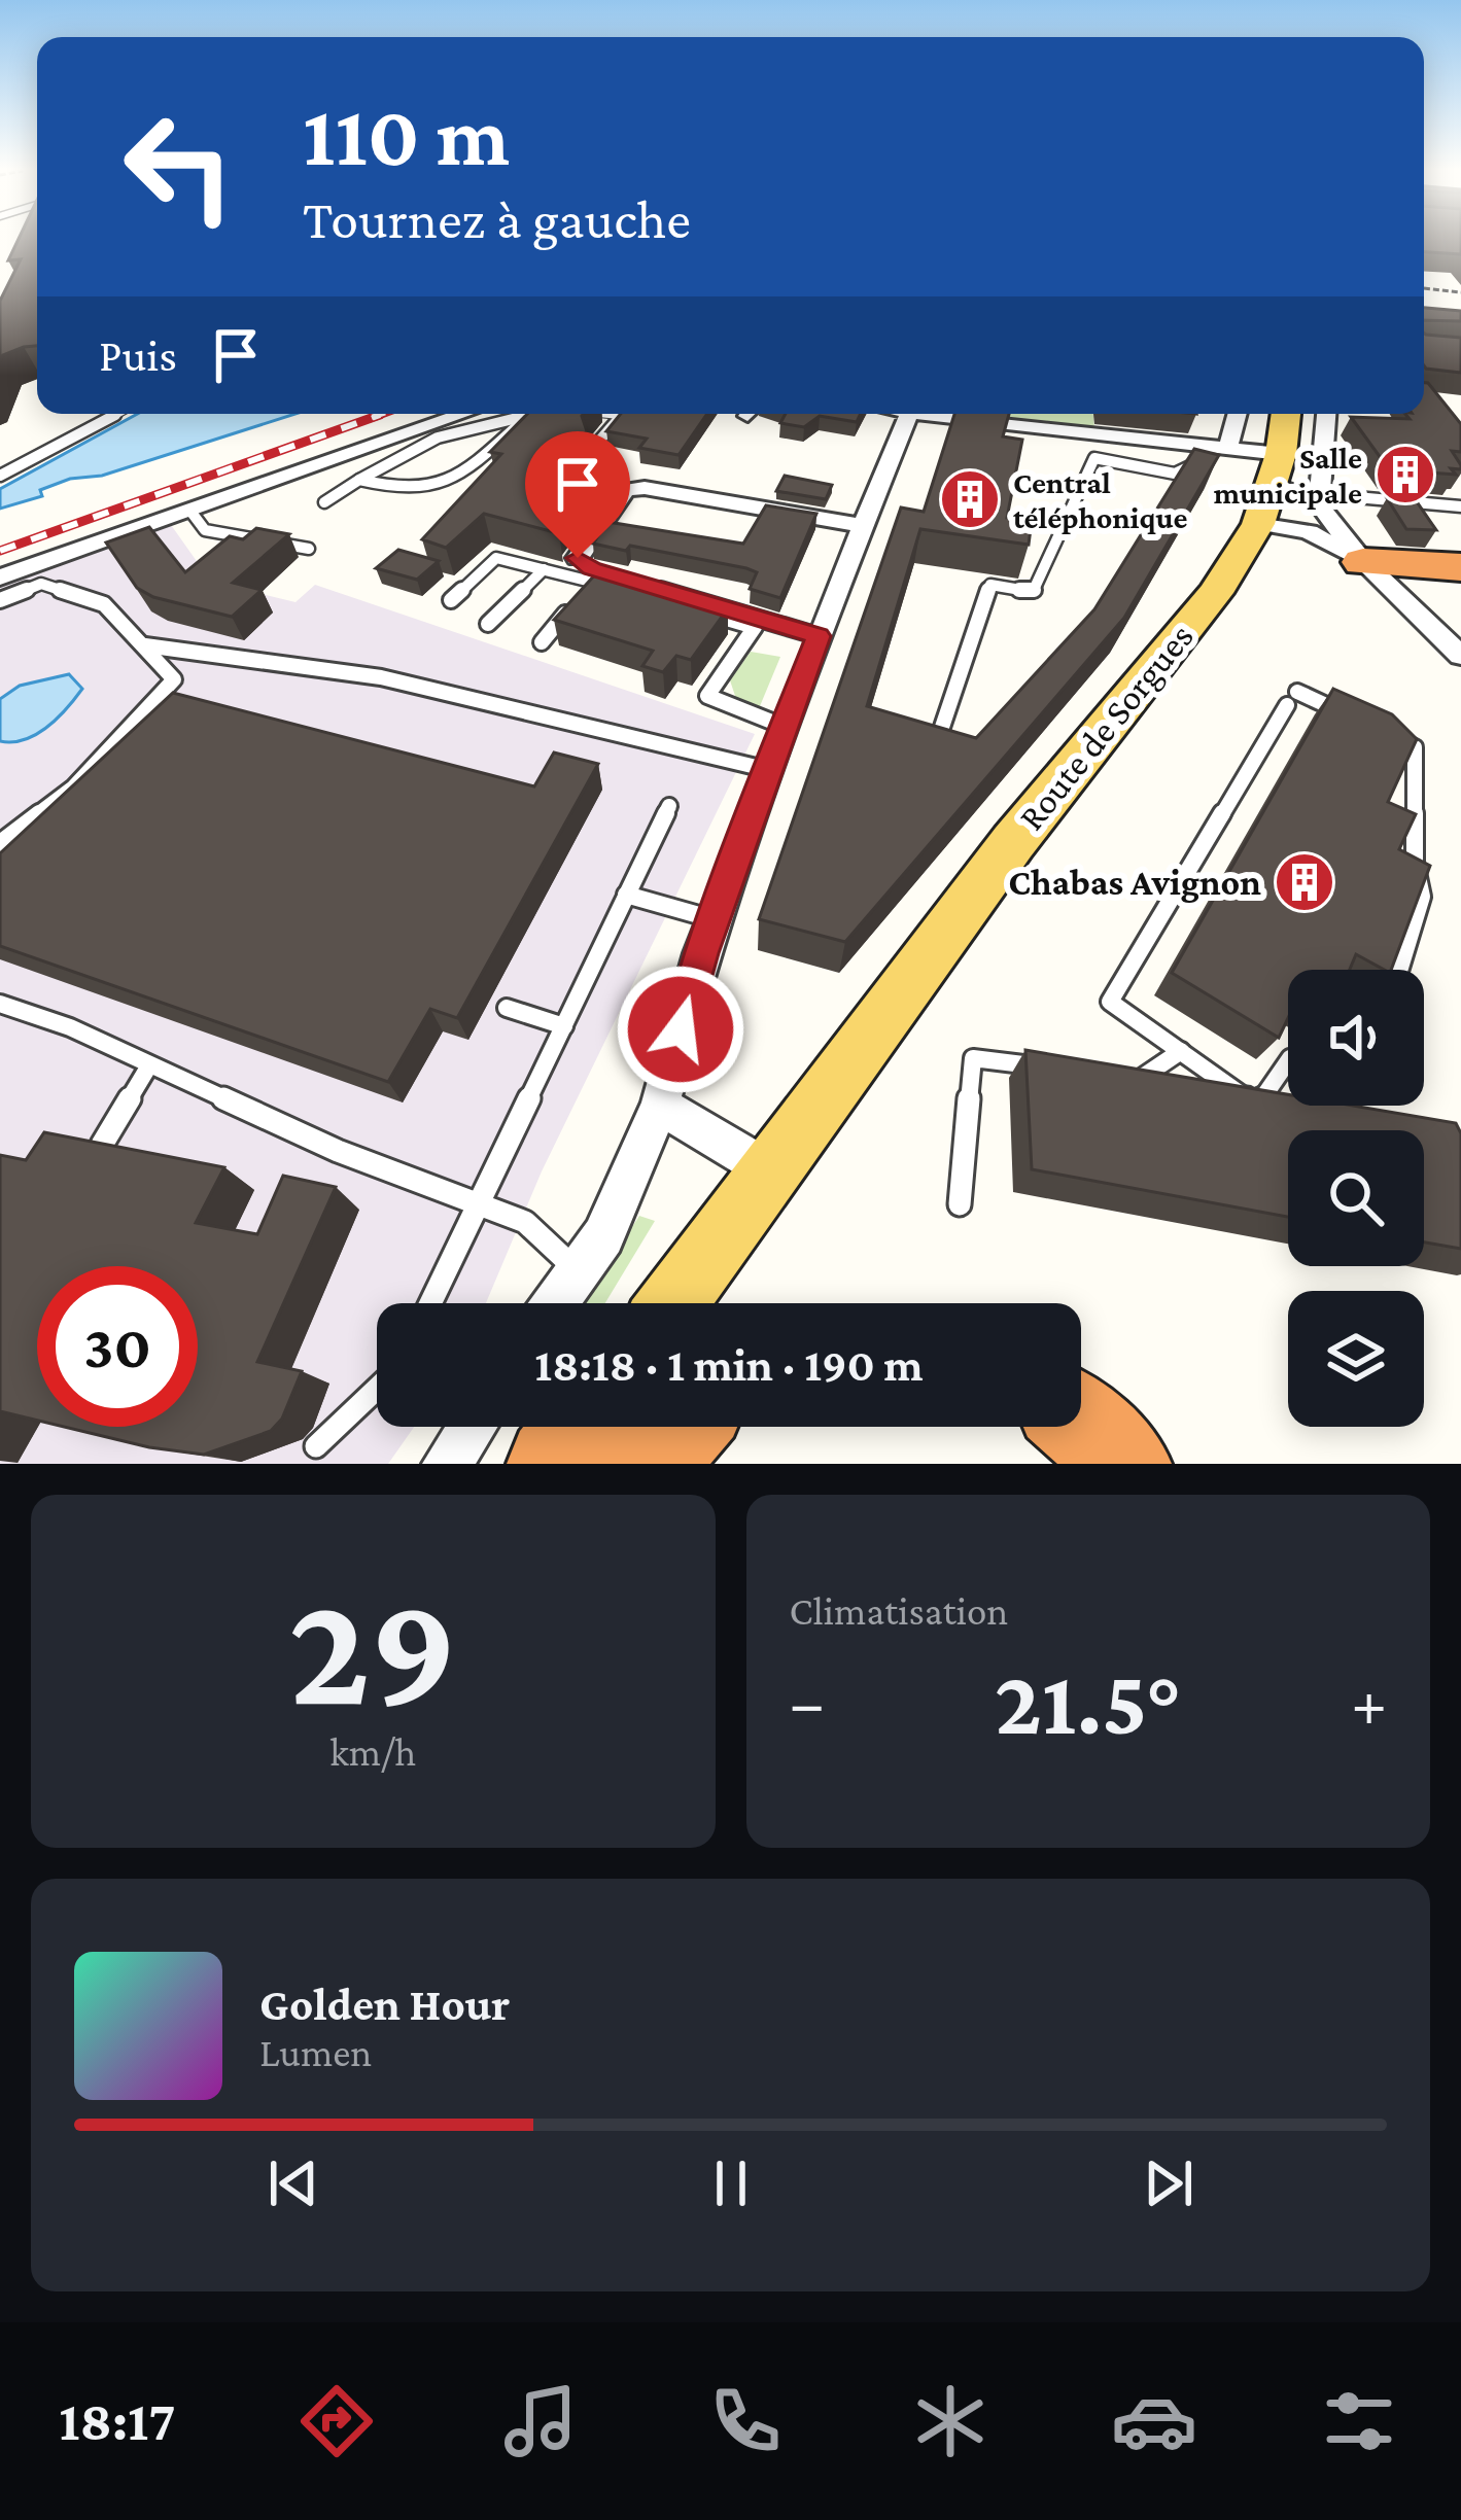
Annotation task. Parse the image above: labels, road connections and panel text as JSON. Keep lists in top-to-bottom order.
{
  "streets": {
    "main road": ["Route de Sorgues"]
  },
  "places": {
    "building": ["Salle municipale", "Central téléphonique", "Chabas Avignon"]
  },
  "page": {
    "turn": ["110 m", "Tournez à gauche"],
    "then": "Puis",
    "limit": "30",
    "trip": "18:18 · 1 min · 190 m",
    "tile": [
      ["29", "km/h"],
      "Climatisation"
    ],
    "heat": ["−", "21.5°", "+"],
    "song": ["Golden Hour", "Lumen"],
    "tabs": "18:17"
  }
}
